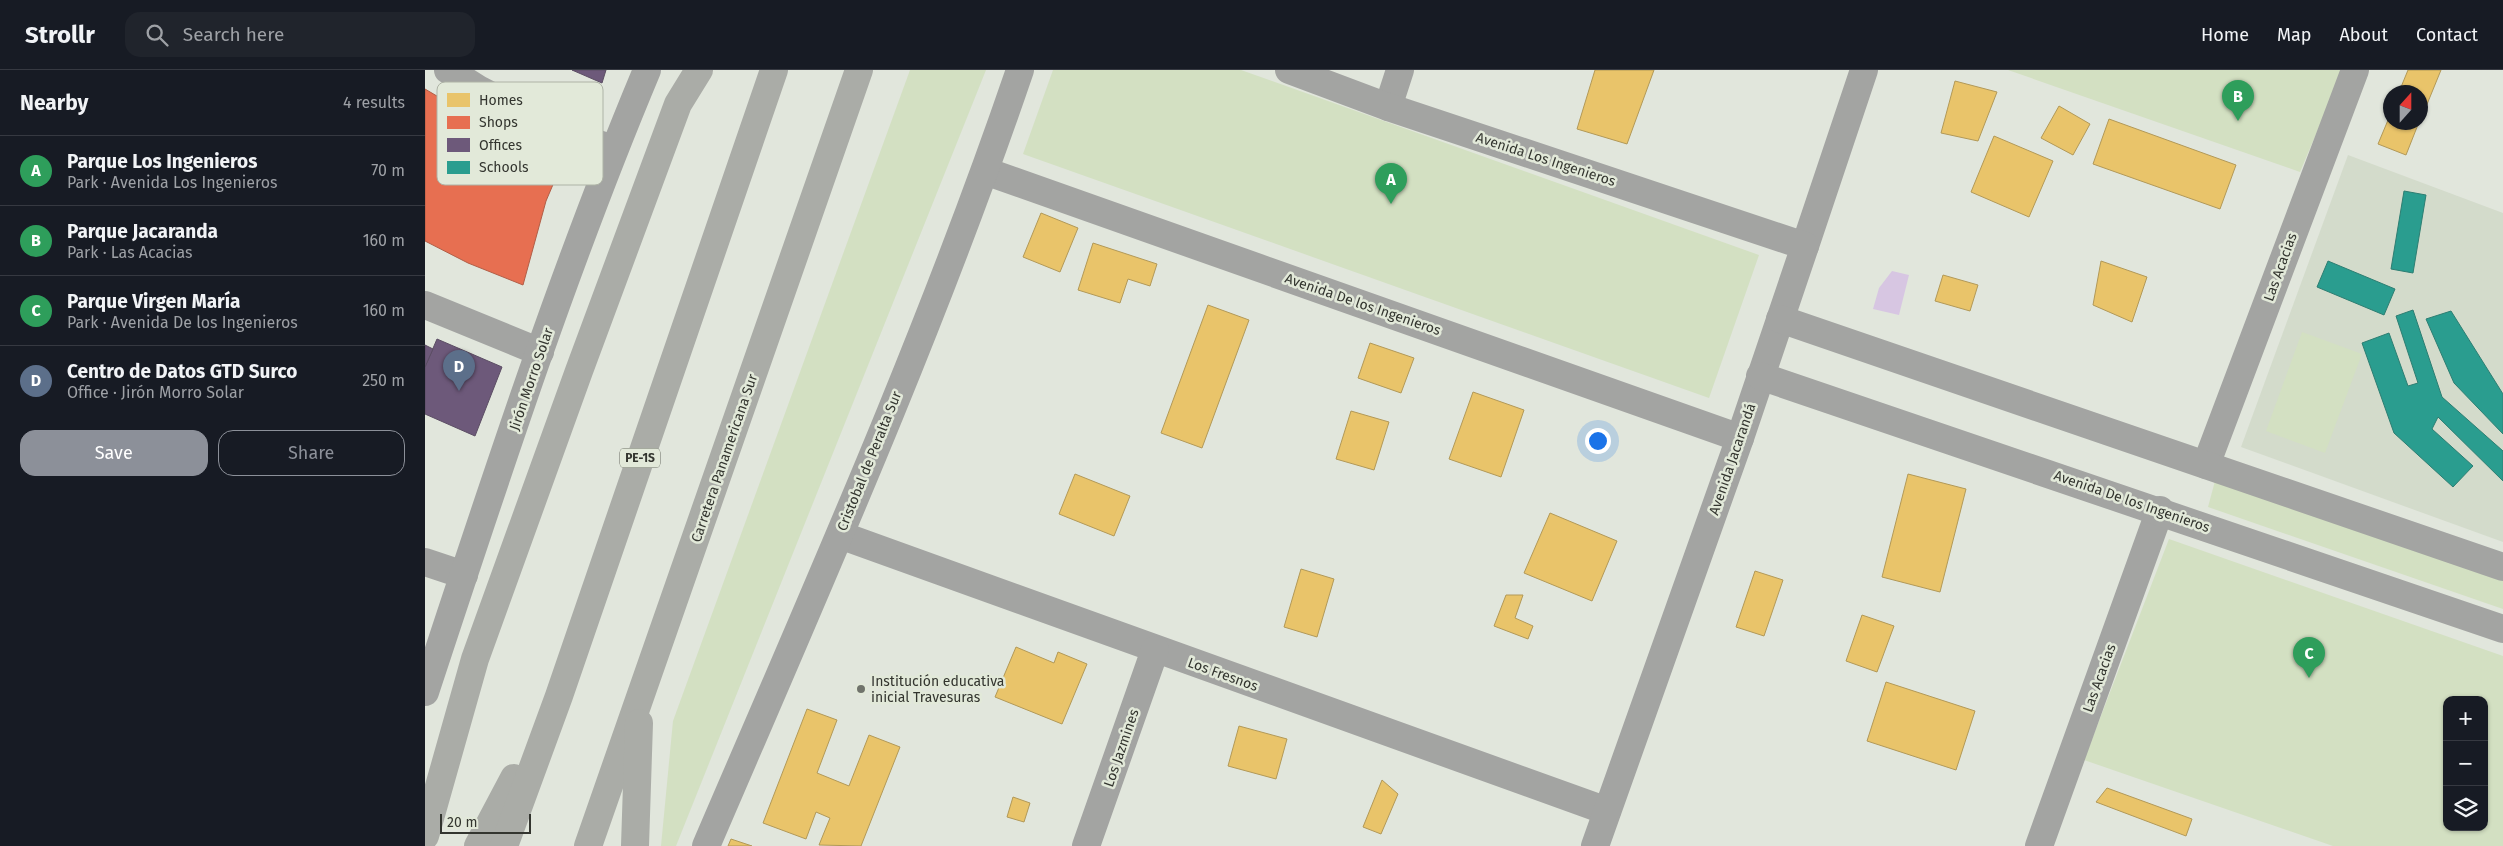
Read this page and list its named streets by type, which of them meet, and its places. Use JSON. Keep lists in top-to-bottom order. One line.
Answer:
{"streets":{"highway":["PE-1S","Carretera Panamericana Sur"],"street":["Avenida Los Ingenieros","Las Acacias","Avenida De los Ingenieros","Jirón Morro Solar","Avenida Jacarandá","Cristobal de Peralta Sur","Los Fresnos","Los Jazmines"]},"crossings":[["Avenida Los Ingenieros","Avenida Jacarandá"],["Las Acacias","Avenida De los Ingenieros"],["Avenida De los Ingenieros","Avenida Jacarandá"],["Avenida De los Ingenieros","Cristobal de Peralta Sur"],["Avenida Jacarandá","Los Fresnos"],["Cristobal de Peralta Sur","Los Fresnos"],["Los Fresnos","Los Jazmines"]],"places":["Institución educativa inicial Travesuras"],"legend":["Homes","Shops","Offices","Schools"],"scale_bar":"20 m","north":"top","page":{"header":"Strollr","search":"Search here","nav":["Home","Map","About","Contact"],"heading":["Nearby","4 results"],"pins":["B","A","D","C"],"list":[{"mark":"A","name":"Parque Los Ingenieros","note":"Park · Avenida Los Ingenieros","value":"70 m"},{"mark":"B","name":"Parque Jacaranda","note":"Park · Las Acacias","value":"160 m"},{"mark":"C","name":"Parque Virgen María","note":"Park · Avenida De los Ingenieros","value":"160 m"},{"mark":"D","name":"Centro de Datos GTD Surco","note":"Office · Jirón Morro Solar","value":"250 m"}],"buttons":["Save","Share"],"map_buttons":["+","−"],"scale":"20 m"}}
